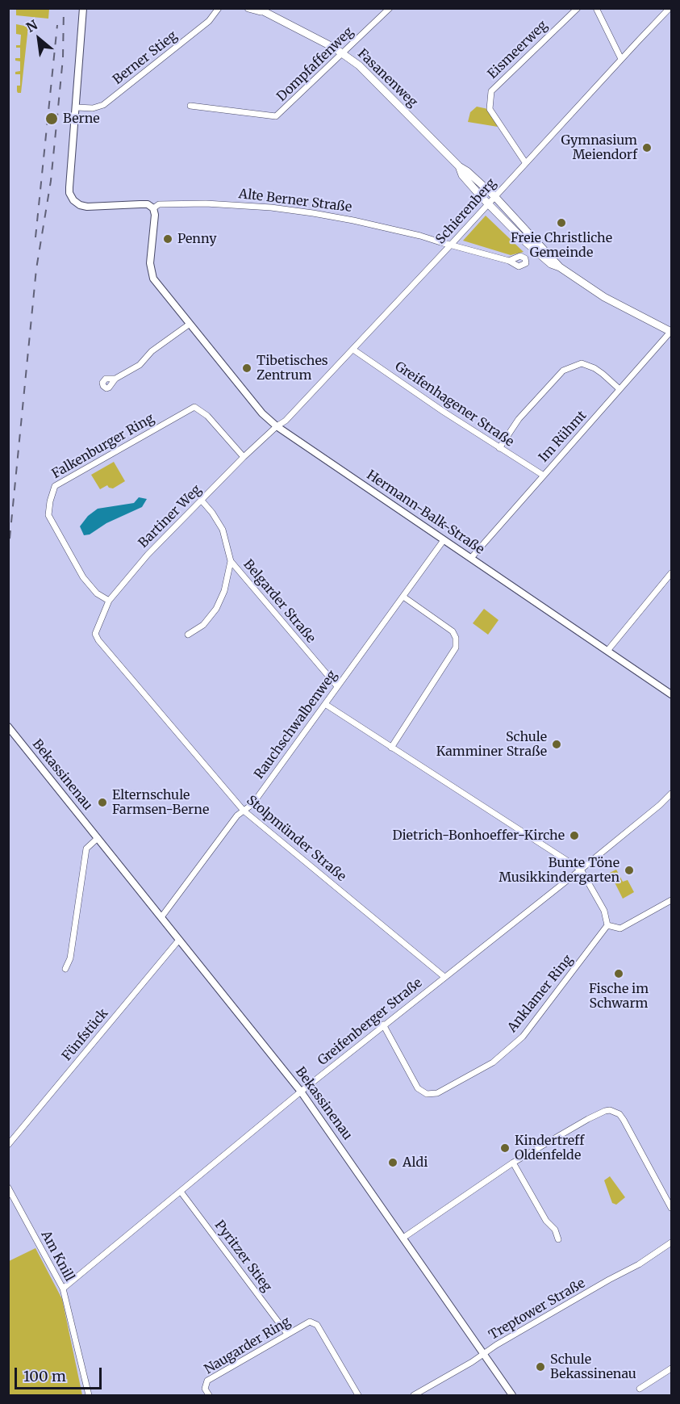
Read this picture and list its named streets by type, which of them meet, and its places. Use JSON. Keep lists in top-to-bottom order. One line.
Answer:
{"streets":{"main road":["Fasanenweg"],"street":["Eismeerweg","Berner Stieg","Dompfaffenweg","Alte Berner Straße","Schierenberg","Greifenhagener Straße","Im Rühmt","Falkenburger Ring","Hermann-Balk-Straße","Bartiner Weg","Belgarder Straße","Rauchschwalbenweg","Bekassinenau","Stolpmünder Straße","Anklamer Ring","Greifenberger Straße","Fünfstück","Am Knill","Pyritzer Stieg","Treptower Straße","Naugarder Ring"]},"crossings":[["Eismeerweg","Schierenberg"],["Berner Stieg","Alte Berner Straße"],["Dompfaffenweg","Fasanenweg"],["Fasanenweg","Schierenberg"],["Alte Berner Straße","Schierenberg"],["Alte Berner Straße","Hermann-Balk-Straße"],["Schierenberg","Greifenhagener Straße"],["Schierenberg","Hermann-Balk-Straße"],["Schierenberg","Bartiner Weg"],["Greifenhagener Straße","Im Rühmt"],["Im Rühmt","Hermann-Balk-Straße"],["Falkenburger Ring","Bartiner Weg"],["Hermann-Balk-Straße","Bartiner Weg"],["Hermann-Balk-Straße","Rauchschwalbenweg"],["Bartiner Weg","Belgarder Straße"],["Bartiner Weg","Stolpmünder Straße"],["Belgarder Straße","Rauchschwalbenweg"],["Rauchschwalbenweg","Bekassinenau"],["Rauchschwalbenweg","Stolpmünder Straße"],["Bekassinenau","Greifenberger Straße"],["Bekassinenau","Fünfstück"],["Bekassinenau","Treptower Straße"],["Stolpmünder Straße","Greifenberger Straße"],["Anklamer Ring","Greifenberger Straße"],["Greifenberger Straße","Am Knill"],["Greifenberger Straße","Pyritzer Stieg"],["Pyritzer Stieg","Naugarder Ring"]],"places":["Berne","Gymnasium Meiendorf","Freie Christliche Gemeinde","Penny","Tibetisches Zentrum","Schule Kamminer Straße","Elternschule Farmsen-Berne","Dietrich-Bonhoeffer-Kirche","Bunte Töne Musikkindergarten","Fische im Schwarm","Kindertreff Oldenfelde","Aldi","Schule Bekassinenau"],"scale_bar":"100 m","north":"top left"}
